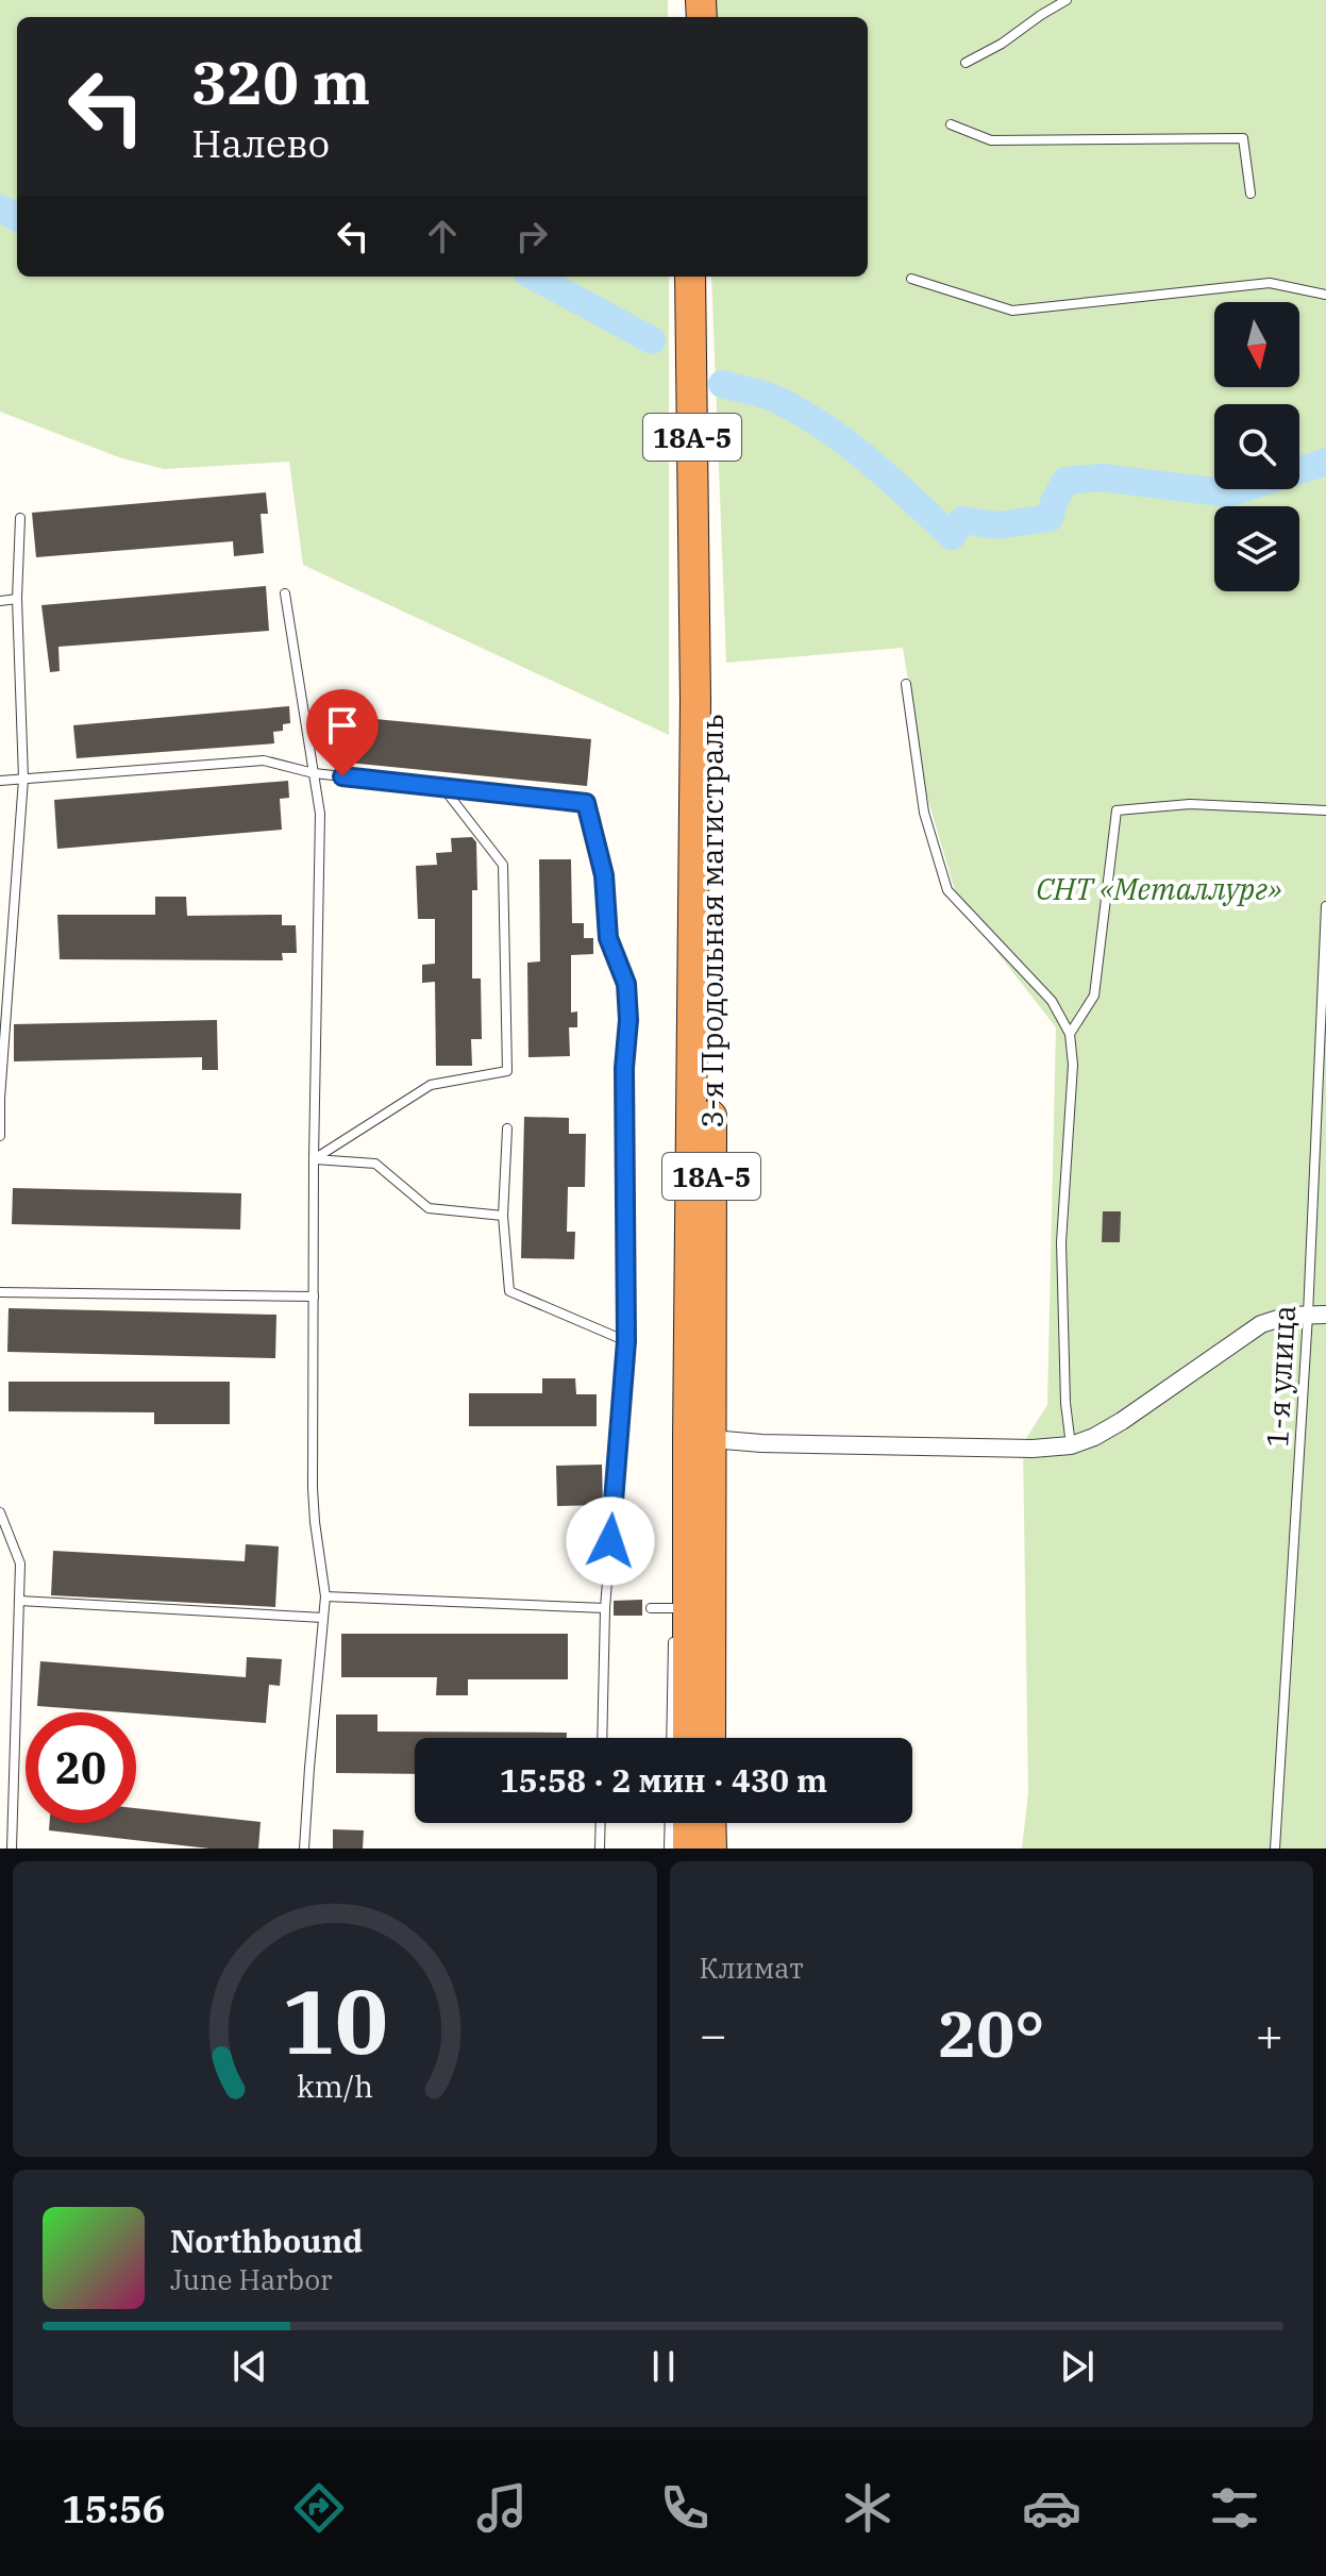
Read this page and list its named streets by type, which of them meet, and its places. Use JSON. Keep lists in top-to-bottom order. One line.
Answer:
{"streets":{"highway":["18А-5","3-я Продольная магистраль"],"lane":["1-я улица"]},"crossings":[["18А-5","3-я Продольная магистраль"]],"parks":["СНТ «Металлург»"],"north":"bottom","page":{"turn":["320 m","Налево"],"limit":"20","trip":"15:58 · 2 мин · 430 m","tile":"Климат","heat":["−","20°","+"],"song":["Northbound","June Harbor"],"tabs":"15:56","gauge":["10","km/h"]}}
